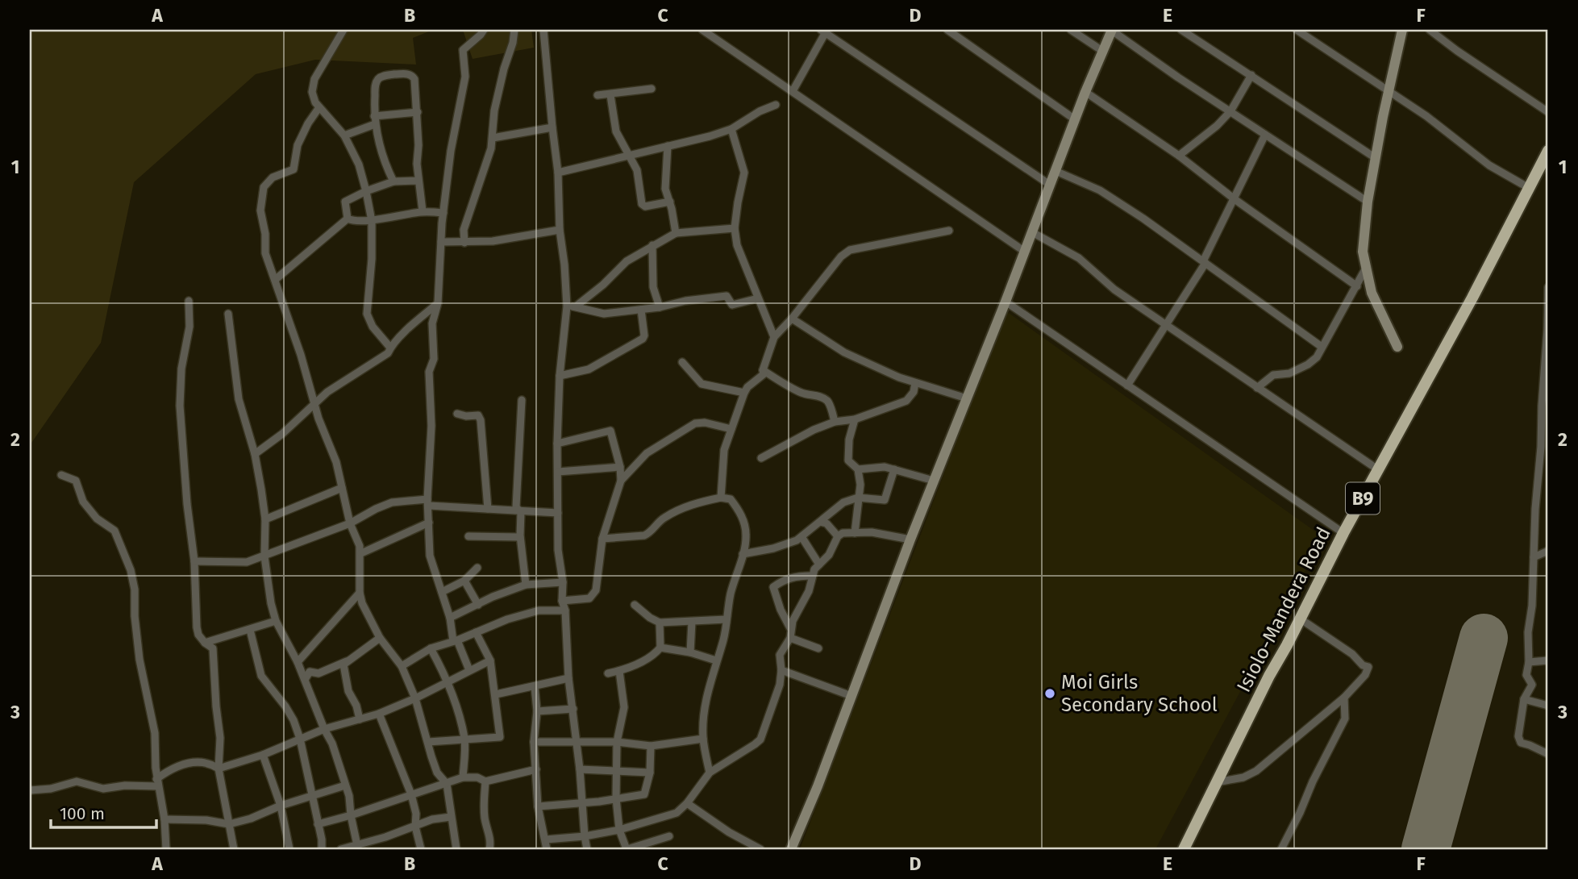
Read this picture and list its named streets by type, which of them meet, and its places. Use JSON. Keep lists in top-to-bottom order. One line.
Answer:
{"streets":{"highway":["B9","Isiolo-Mandera Road"]},"places":["Moi Girls Secondary School"],"scale_bar":"100 m","grid":{"columns":["A","B","C","D","E","F"],"rows":["1","2","3"]}}
